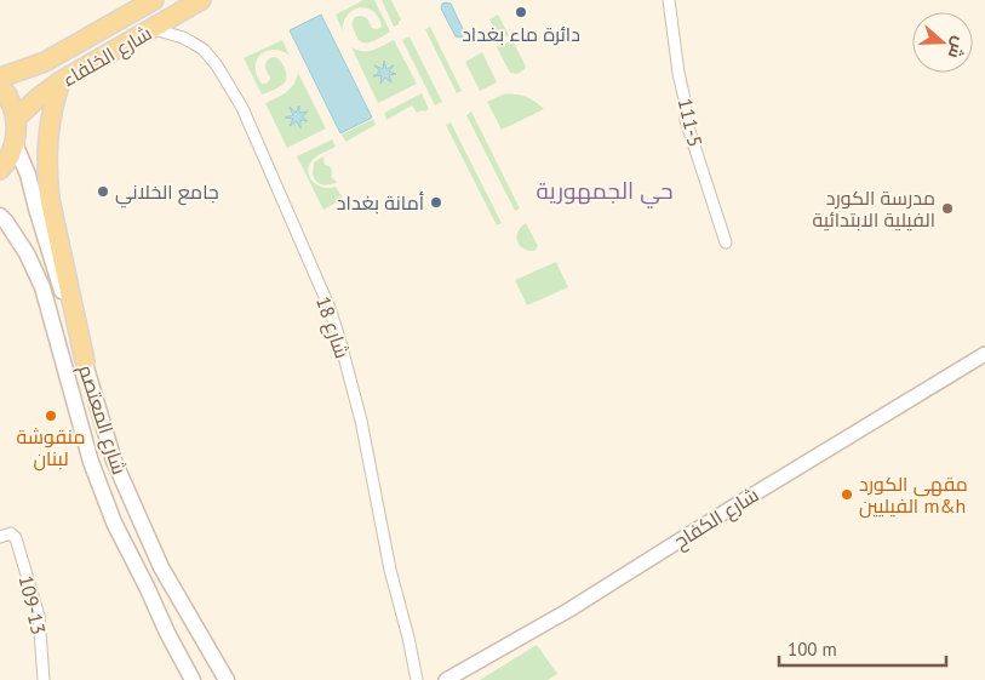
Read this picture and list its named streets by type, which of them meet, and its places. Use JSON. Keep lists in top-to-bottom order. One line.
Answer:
{"streets":{"main road":["شارع الخلفاء","شارع المعتصم"],"street":["111-5","شارع 18","شارع الكفاح","109-13"]},"crossings":[["شارع الخلفاء","شارع 18"]],"districts":["حي الجمهورية"],"places":["دائرة ماء بغداد","جامع الخلاني","أمانة بغداد","مدرسة الكورد الفيلية الابتدائية","منقوشة لبنان","مقهى الكورد الفيليين m&h"],"scale_bar":"100 m","north":"right"}
